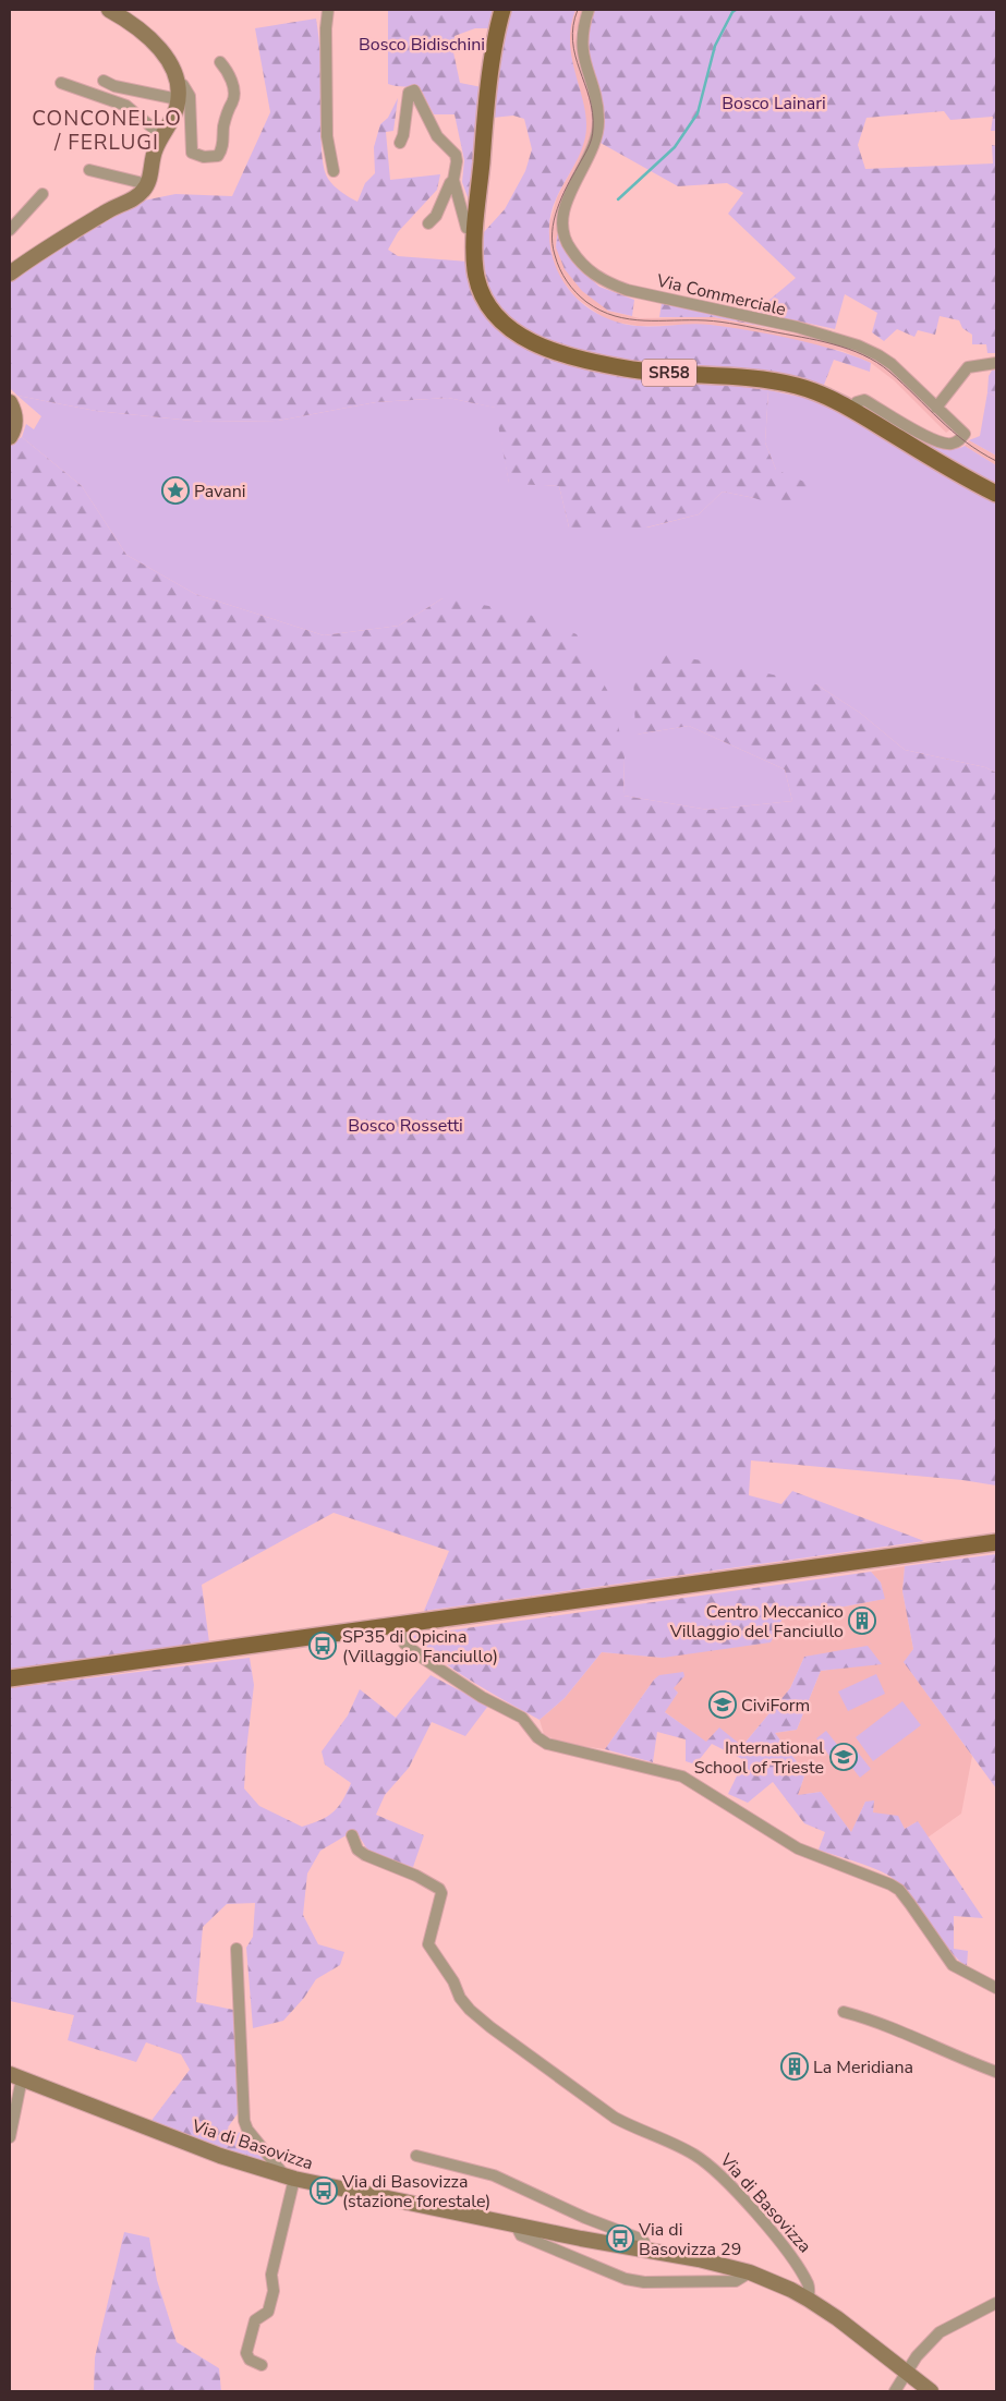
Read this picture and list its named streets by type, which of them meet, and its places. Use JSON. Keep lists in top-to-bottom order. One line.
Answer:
{"streets":{"main road":["SR58","Via di Basovizza"],"street":["Via Commerciale"]},"crossings":[["Via Commerciale","SR58"]],"districts":["CONCONELLO / FERLUGI"],"parks":["Bosco Bidischini","Bosco Lainari","Bosco Rossetti"],"places":{"place":["Pavani"],"building":["Centro Meccanico Villaggio del Fanciullo","La Meridiana"],"bus stop":["SP35 di Opicina (Villaggio Fanciullo)","Via di Basovizza (stazione forestale)","Via di Basovizza 29"],"school or university":["CiviForm","International School of Trieste"]}}
